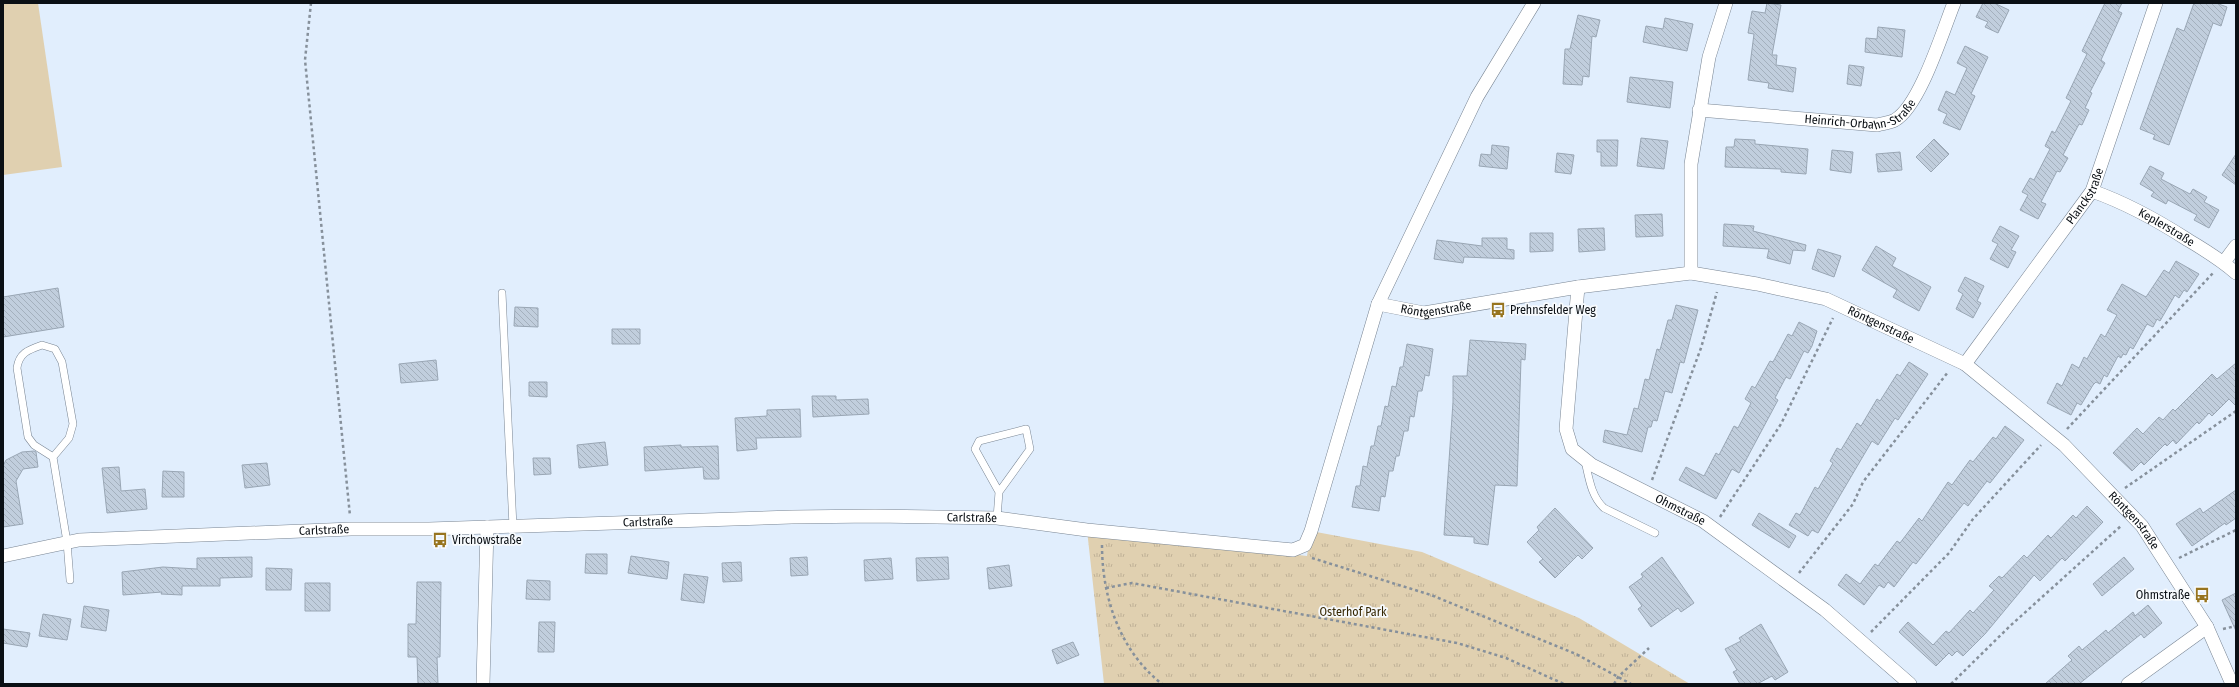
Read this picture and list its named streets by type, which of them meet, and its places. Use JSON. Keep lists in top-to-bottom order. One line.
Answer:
{"streets":{"street":["Heinrich-Orbahn-Straße","Planckstraße","Keplerstraße","Röntgenstraße","Ohmstraße","Carlstraße"]},"crossings":[["Planckstraße","Keplerstraße"],["Planckstraße","Röntgenstraße"],["Röntgenstraße","Ohmstraße"]],"parks":["Osterhof Park"],"places":{"bus stop":["Prehnsfelder Weg","Virchowstraße","Ohmstraße"]}}
